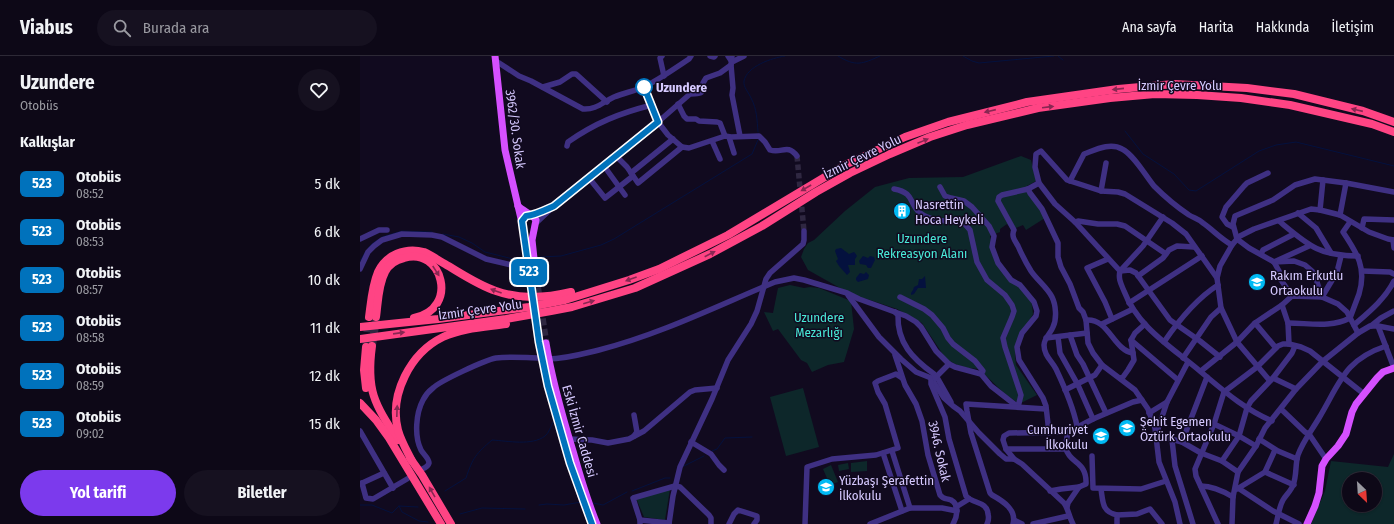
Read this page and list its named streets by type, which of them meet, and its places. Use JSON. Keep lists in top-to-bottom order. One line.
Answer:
{"streets":{"highway":["İzmir Çevre Yolu"],"main road":["3962/30. Sokak","Eski İzmir Caddesi"],"street":["3946. Sokak"]},"parks":["Uzundere Rekreasyon Alanı","Uzundere Mezarlığı"],"places":{"other":["Uzundere"],"building":["Nasrettin Hoca Heykeli"],"school or university":["Rakım Erkutlu Ortaokulu","Şehit Egemen Öztürk Ortaokulu","Cumhuriyet İlkokulu","Yüzbaşı Şerafettin İlkokulu"]},"lines":["bus line 523"],"north":"bottom right","page":{"header":"Viabus","search":"Burada ara","nav":["Ana sayfa","Harita","Hakkında","İletişim"],"heading":[["Uzundere","Otobüs"],"Kalkışlar"],"on_map":"523","list":[{"mark":"523","name":"Otobüs","note":"08:52","value":"5 dk"},{"mark":"523","name":"Otobüs","note":"08:53","value":"6 dk"},{"mark":"523","name":"Otobüs","note":"08:57","value":"10 dk"},{"mark":"523","name":"Otobüs","note":"08:58","value":"11 dk"},{"mark":"523","name":"Otobüs","note":"08:59","value":"12 dk"},{"mark":"523","name":"Otobüs","note":"09:02","value":"15 dk"}],"buttons":["Yol tarifi","Biletler"]}}
